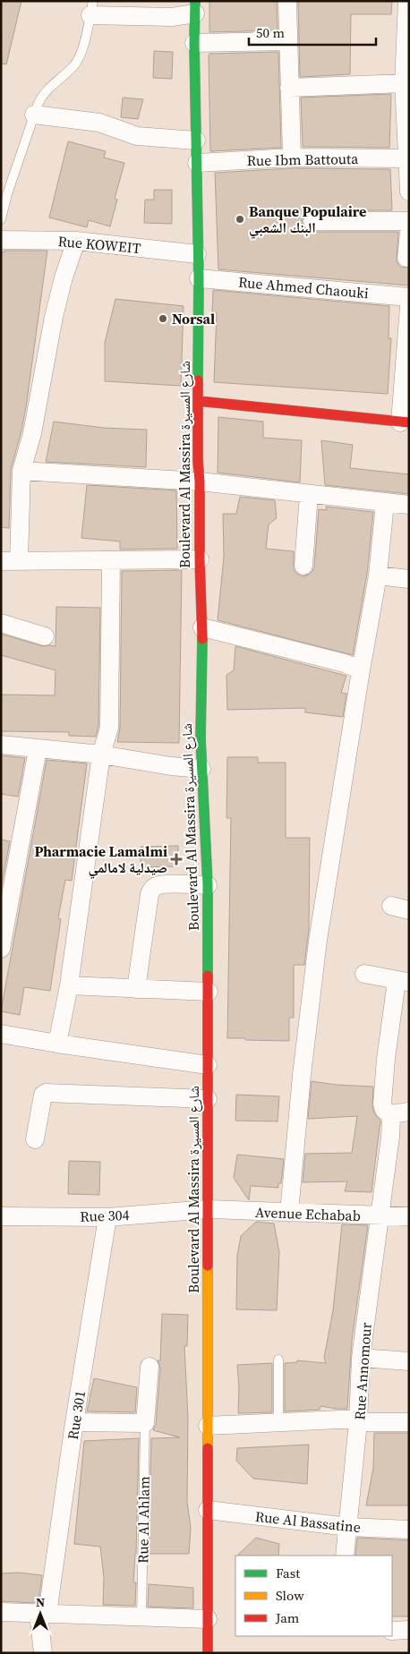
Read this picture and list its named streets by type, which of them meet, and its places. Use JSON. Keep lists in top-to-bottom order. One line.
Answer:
{"streets":{"main road":["Boulevard Al Massira شارع المسيرة"],"street":["Rue Ibm Battouta","Rue KOWEIT","Rue Ahmed Chaouki","Avenue Echabab","Rue 304","Rue Annomour","Rue 301","Rue Al Bassatine"],"lane":["Rue Al Ahlam"]},"crossings":[["Rue Ibm Battouta","Boulevard Al Massira شارع المسيرة"],["Rue KOWEIT","Boulevard Al Massira شارع المسيرة"],["Rue Ahmed Chaouki","Boulevard Al Massira شارع المسيرة"],["Boulevard Al Massira شارع المسيرة","Avenue Echabab"],["Boulevard Al Massira شارع المسيرة","Rue 304"],["Boulevard Al Massira شارع المسيرة","Rue Al Bassatine"],["Avenue Echabab","Rue 304"],["Avenue Echabab","Rue Annomour"],["Rue 304","Rue 301"],["Rue Annomour","Rue Al Bassatine"]],"places":{"other":["Banque Populaire البنك الشعبي","Norsal"],"health":["Pharmacie Lamalmi صيدلية لامالمي"]},"legend":["Fast","Slow","Jam"],"scale_bar":"50 m","north":"top"}
